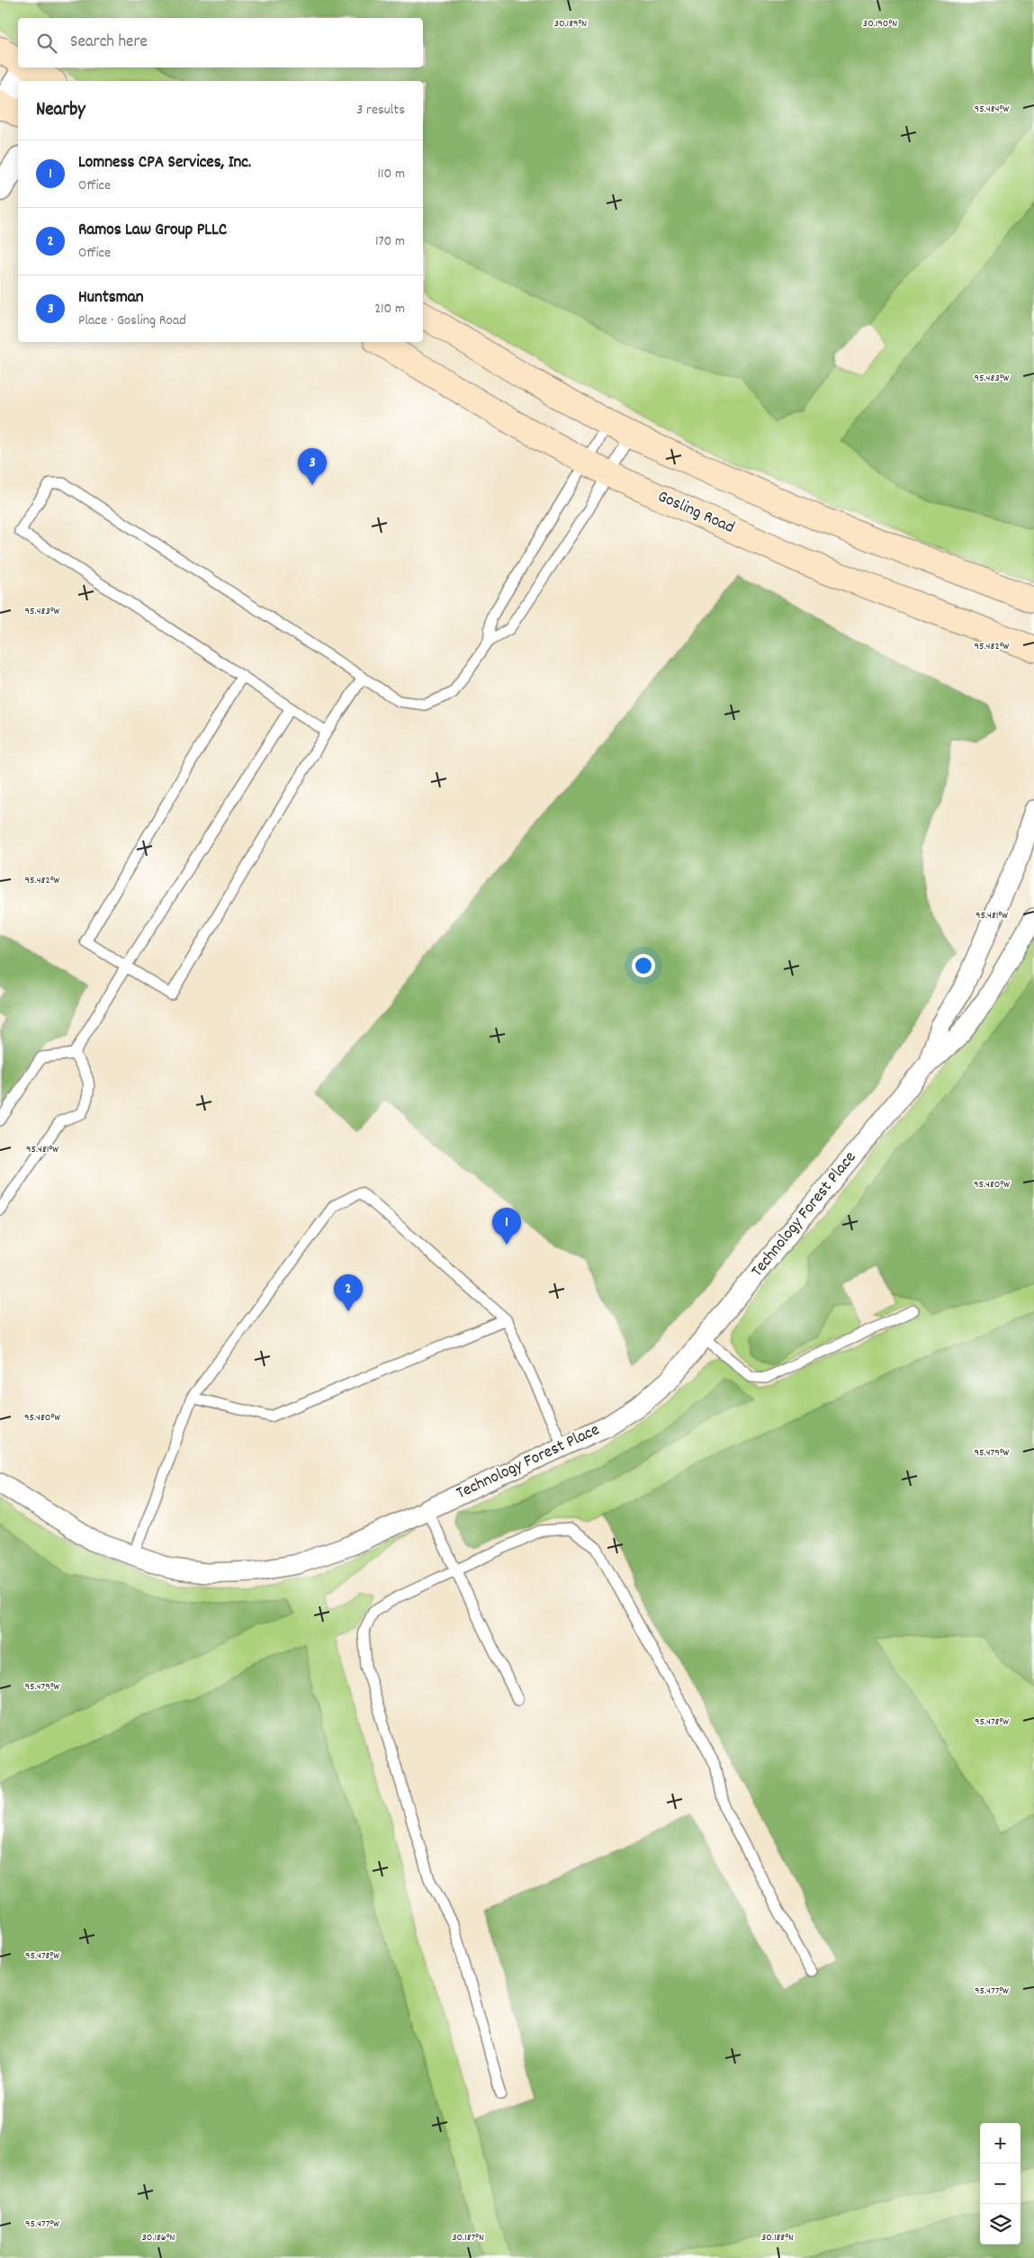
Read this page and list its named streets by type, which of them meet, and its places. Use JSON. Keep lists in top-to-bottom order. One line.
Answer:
{"streets":{"main road":["Gosling Road"],"street":["Technology Forest Place"]},"page":{"search":"Search here","heading":["Nearby","3 results"],"list":[{"mark":"1","name":"Lomness CPA Services, Inc.","note":"Office","value":"110 m"},{"mark":"2","name":"Ramos Law Group PLLC","note":"Office","value":"170 m"},{"mark":"3","name":"Huntsman","note":"Place · Gosling Road","value":"210 m"}],"pins":["3","1","2"],"map_buttons":["+","−"]},"coordinates":["30.189°N","30.190°N","95.484°W","95.483°W","95.482°W","95.481°W","95.480°W","95.479°W","95.478°W","95.477°W","30.186°N","30.187°N","30.188°N"]}
